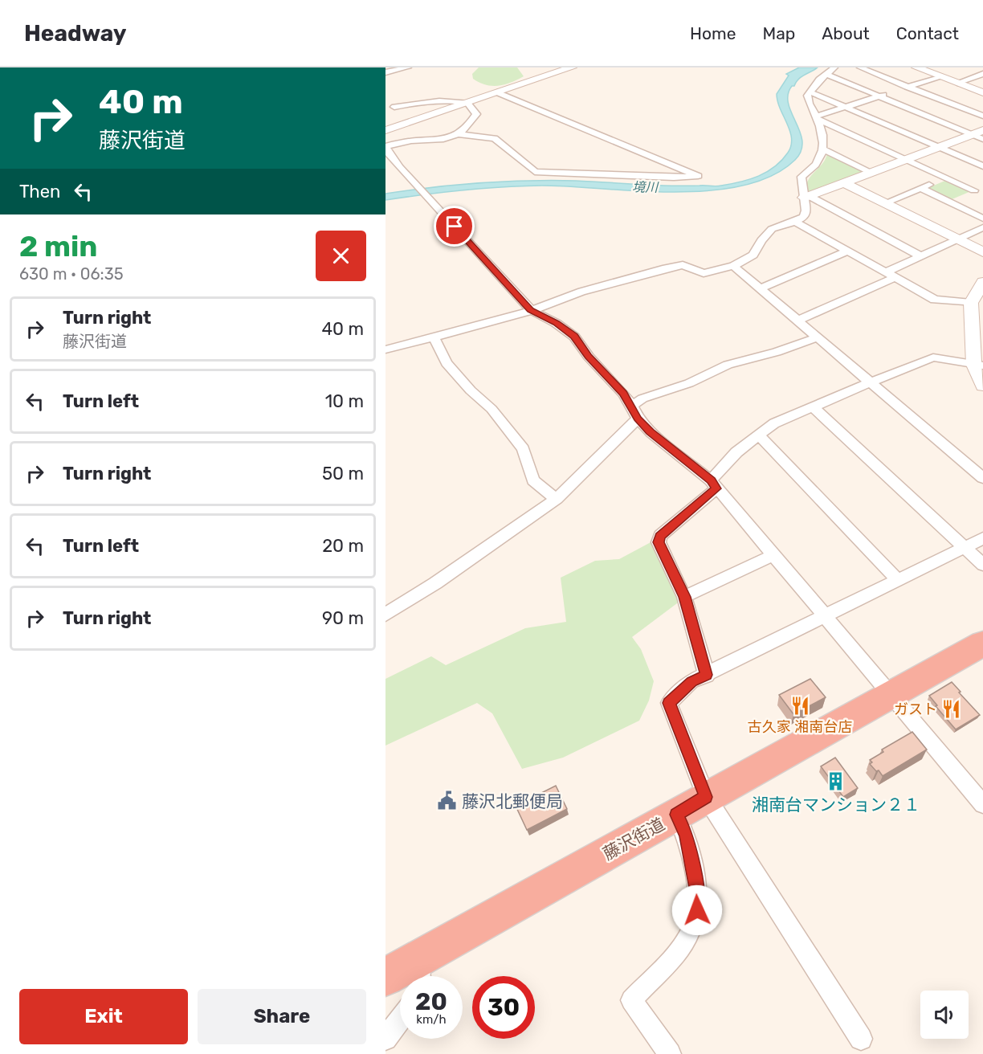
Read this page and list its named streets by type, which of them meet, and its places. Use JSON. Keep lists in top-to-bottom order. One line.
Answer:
{"streets":{"highway":["藤沢街道"]},"water":["境川"],"places":{"restaurant":["古久家 湘南台店","ガスト"],"building":["湘南台マンション２１"],"public building":["藤沢北郵便局"]},"page":{"header":"Headway","nav":["Home","Map","About","Contact"],"turn":["40 m","藤沢街道"],"then":"Then","heading":["2 min","630 m · 06:35"],"list":[{"name":"Turn right","note":"藤沢街道","value":"40 m"},{"name":"Turn left","value":"10 m"},{"name":"Turn right","value":"50 m"},{"name":"Turn left","value":"20 m"},{"name":"Turn right","value":"90 m"}],"speed":"20 km/h","limit":"30","buttons":["Exit","Share"]}}
